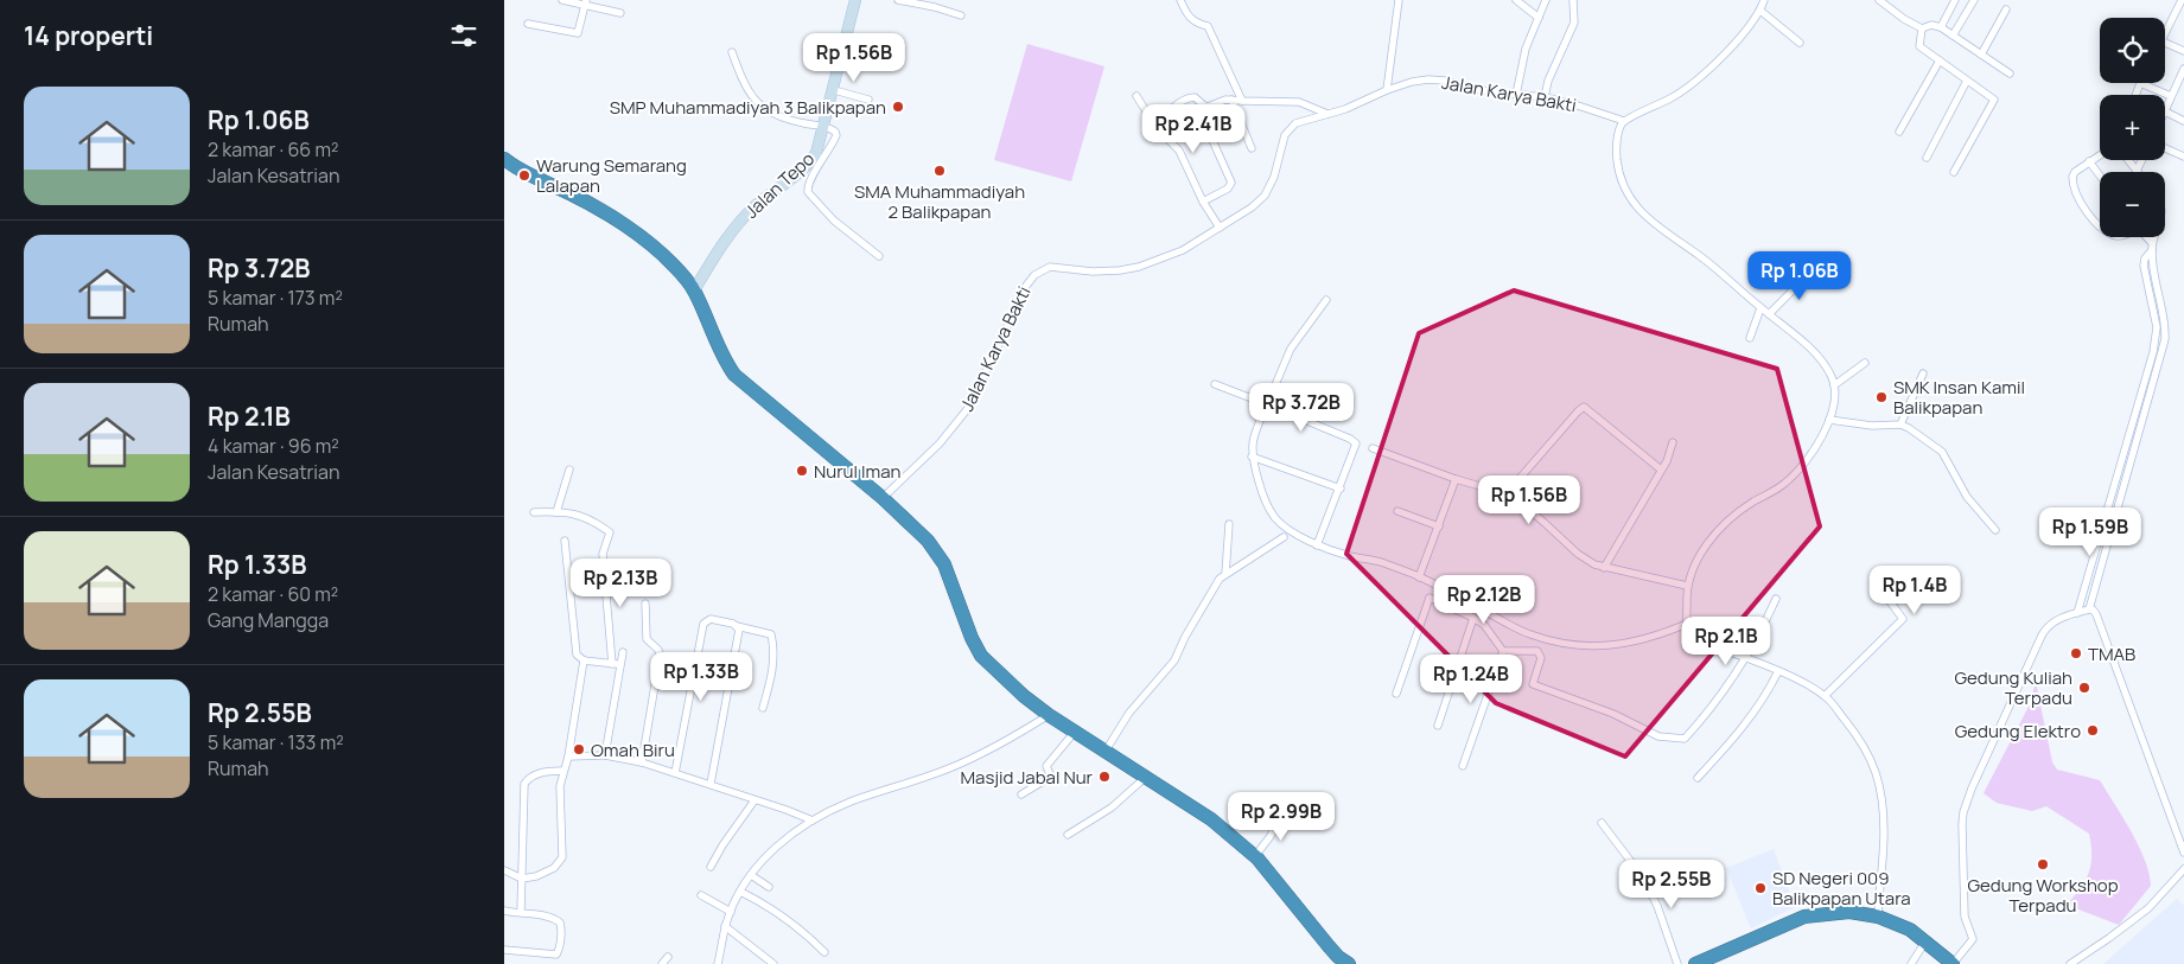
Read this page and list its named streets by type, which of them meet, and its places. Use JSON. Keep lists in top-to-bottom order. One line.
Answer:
{"streets":{"street":["Jalan Karya Bakti","Jalan Tepo"]},"places":["SMP Muhammadiyah 3 Balikpapan","SMA Muhammadiyah 2 Balikpapan","Warung Semarang Lalapan","SMK Insan Kamil Balikpapan","Nurul Iman","TMAB","Gedung Kuliah Terpadu","Gedung Elektro","Omah Biru","Masjid Jabal Nur","Gedung Workshop Terpadu","SD Negeri 009 Balikpapan Utara"],"page":{"heading":"14 properti","map_buttons":["+","−"],"price":["Rp 1.56B","Rp 2.41B","Rp 1.06B","Rp 3.72B","Rp 1.56B","Rp 1.59B","Rp 2.13B","Rp 1.4B","Rp 2.12B","Rp 2.1B","Rp 1.33B","Rp 1.24B","Rp 2.99B","Rp 2.55B"],"list":[{"name":"Rp 1.06B","note":"2 kamar · 66 m² · Jalan Kesatrian"},{"name":"Rp 3.72B","note":"5 kamar · 173 m² · Rumah"},{"name":"Rp 2.1B","note":"4 kamar · 96 m² · Jalan Kesatrian"},{"name":"Rp 1.33B","note":"2 kamar · 60 m² · Gang Mangga"},{"name":"Rp 2.55B","note":"5 kamar · 133 m² · Rumah"}]}}
